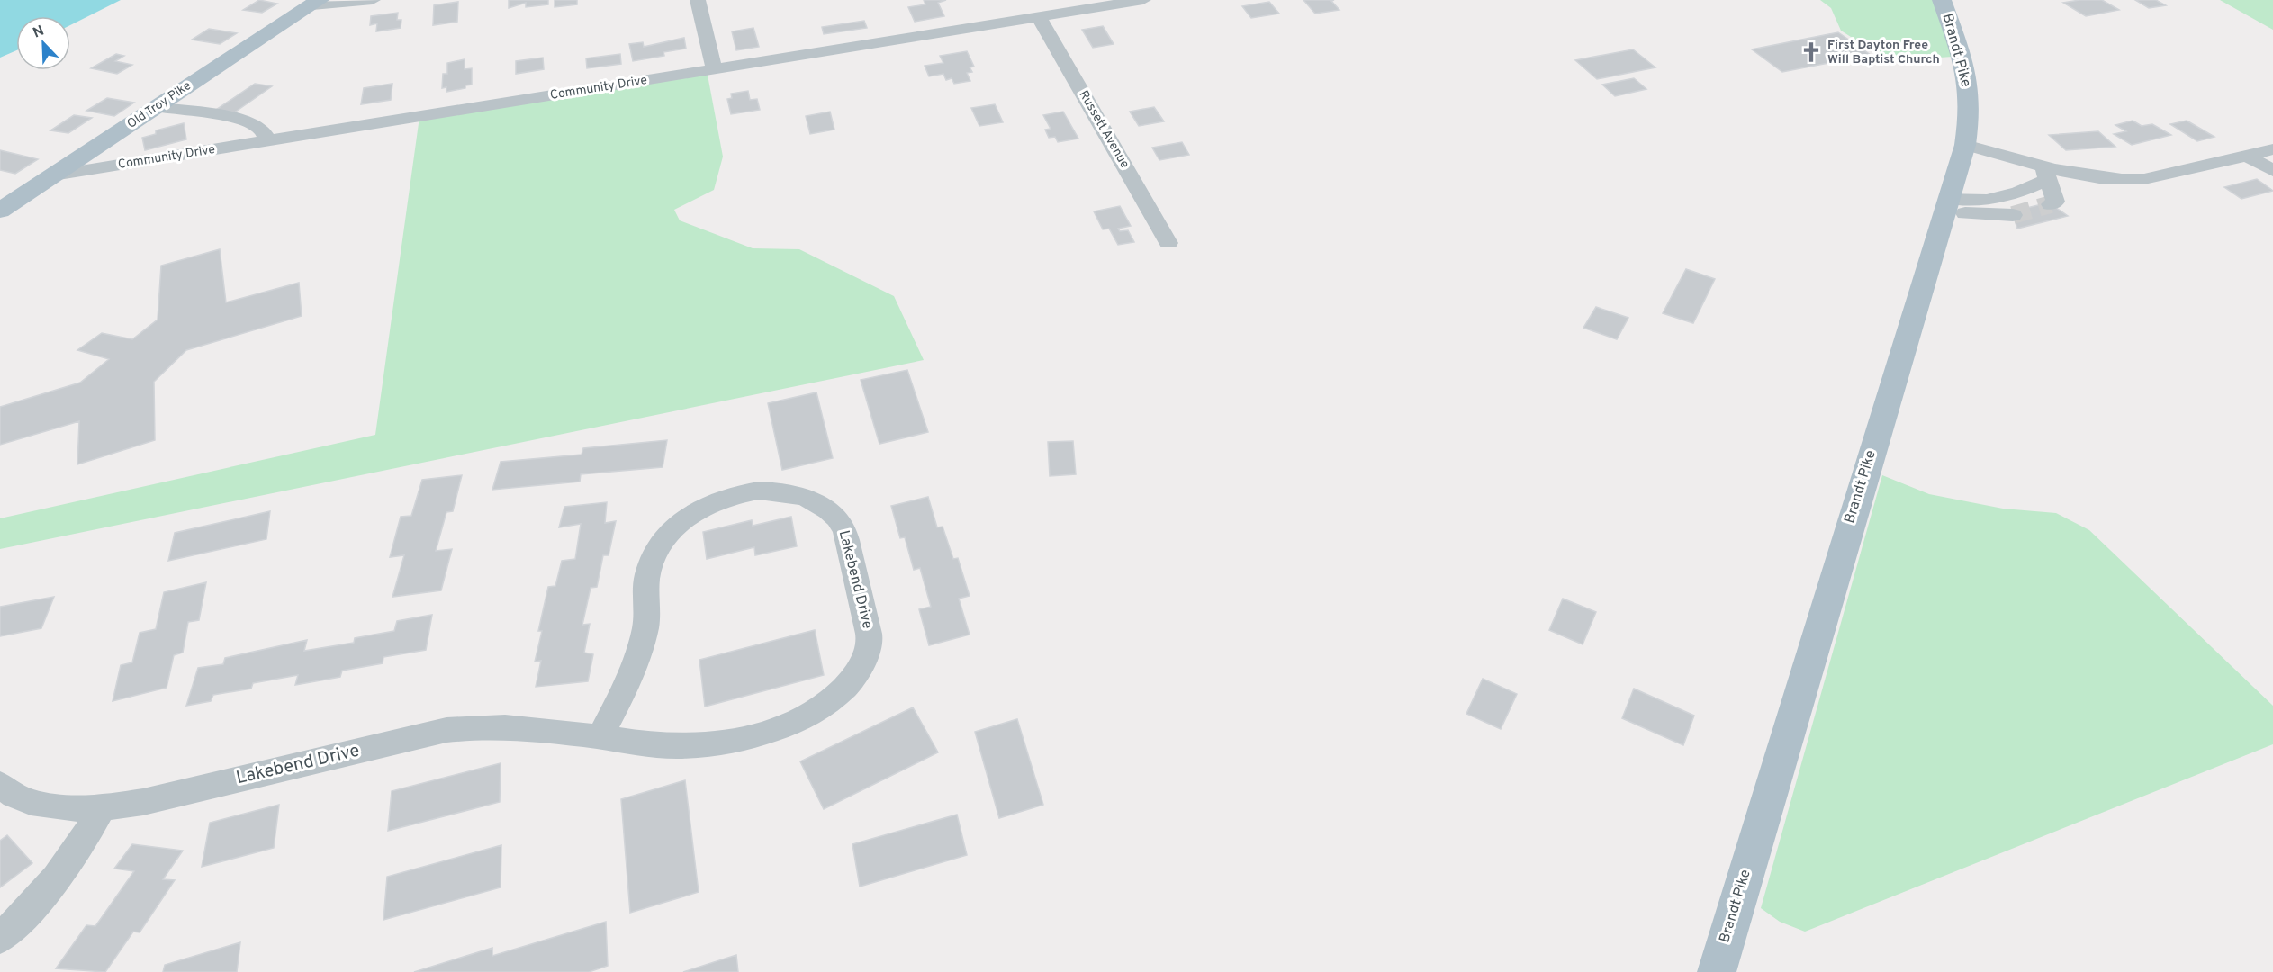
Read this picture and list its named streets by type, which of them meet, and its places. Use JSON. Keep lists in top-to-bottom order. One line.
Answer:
{"streets":{"main road":["Brandt Pike","Old Troy Pike"],"street":["Community Drive","Russett Avenue","Lakebend Drive"]},"crossings":[["Community Drive","Old Troy Pike"],["Community Drive","Russett Avenue"]],"places":{"church":["First Dayton Free Will Baptist Church"]},"north":"top left"}
